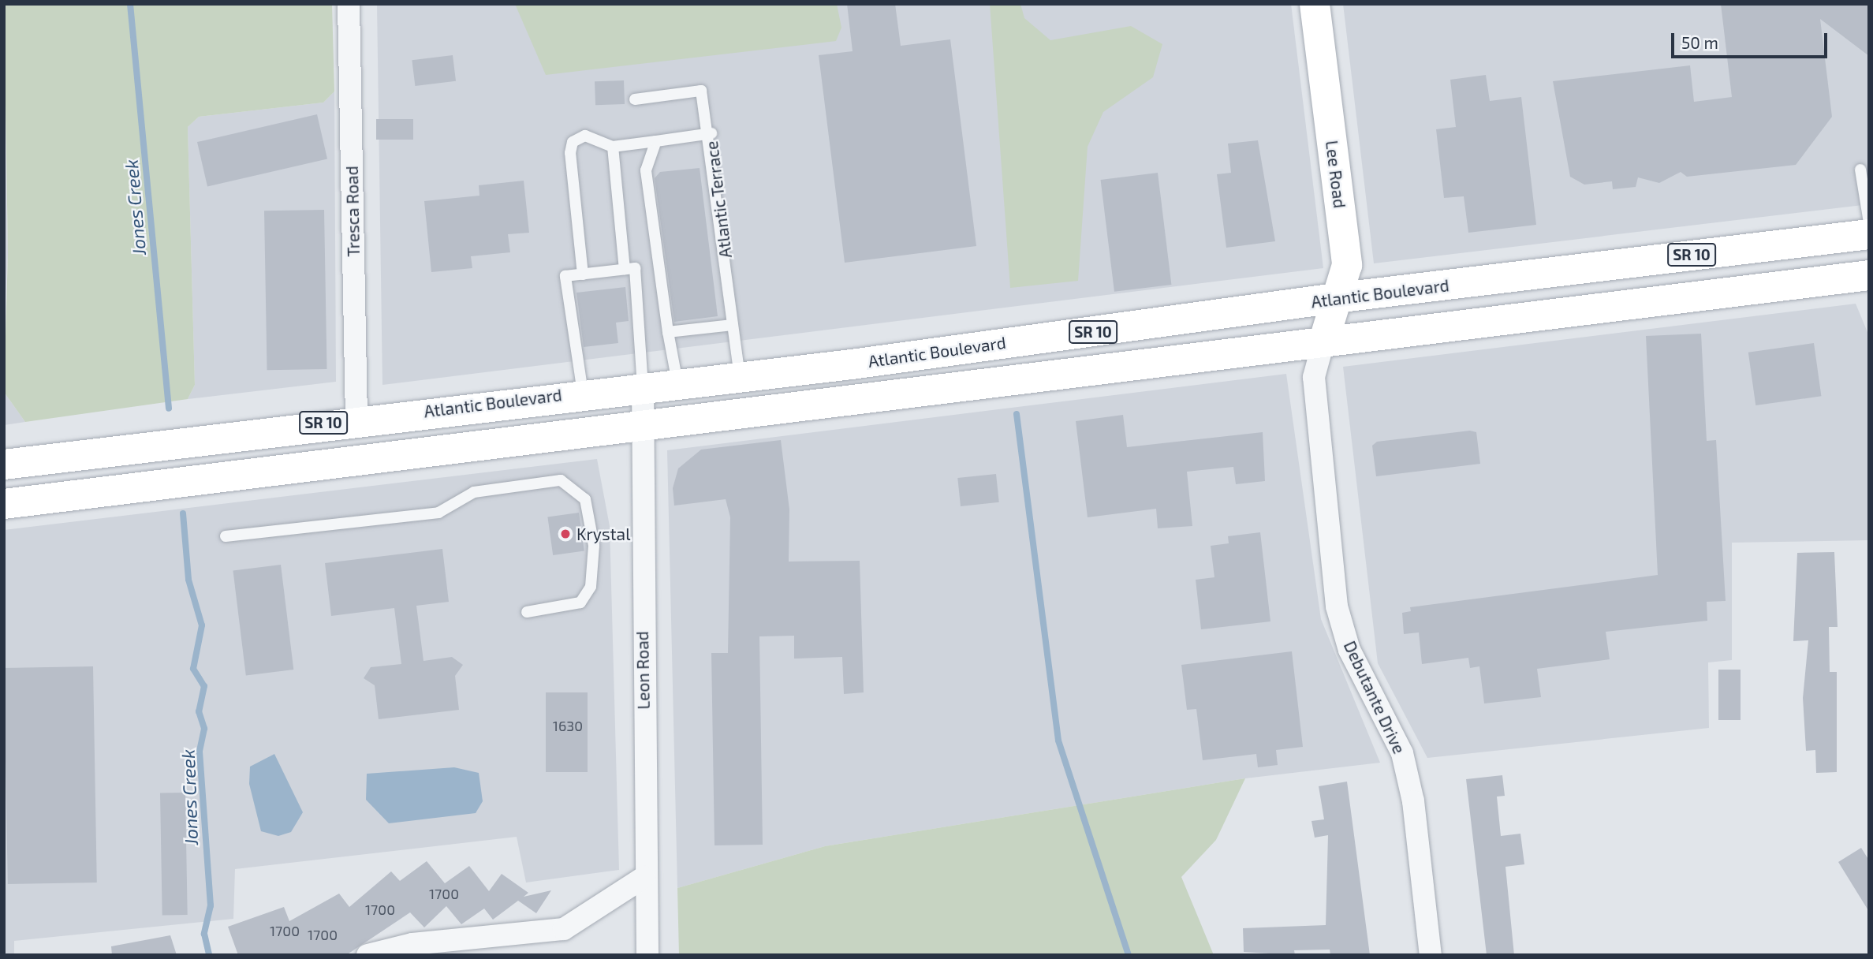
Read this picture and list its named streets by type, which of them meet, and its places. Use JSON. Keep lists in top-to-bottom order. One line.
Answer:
{"streets":{"main road":["Lee Road","SR 10","Atlantic Boulevard"],"street":["Tresca Road","Leon Road","Debutante Drive"],"lane":["Atlantic Terrace"]},"crossings":[["Lee Road","SR 10"],["Lee Road","Atlantic Boulevard"],["Lee Road","Debutante Drive"],["Atlantic Terrace","Atlantic Boulevard"],["Tresca Road","Atlantic Boulevard"],["SR 10","Leon Road"],["SR 10","Debutante Drive"],["Atlantic Boulevard","Leon Road"]],"water":["Jones Creek"],"places":["Krystal"],"house_numbers":["1630","1700","1700","1700","1700"],"scale_bar":"50 m"}
